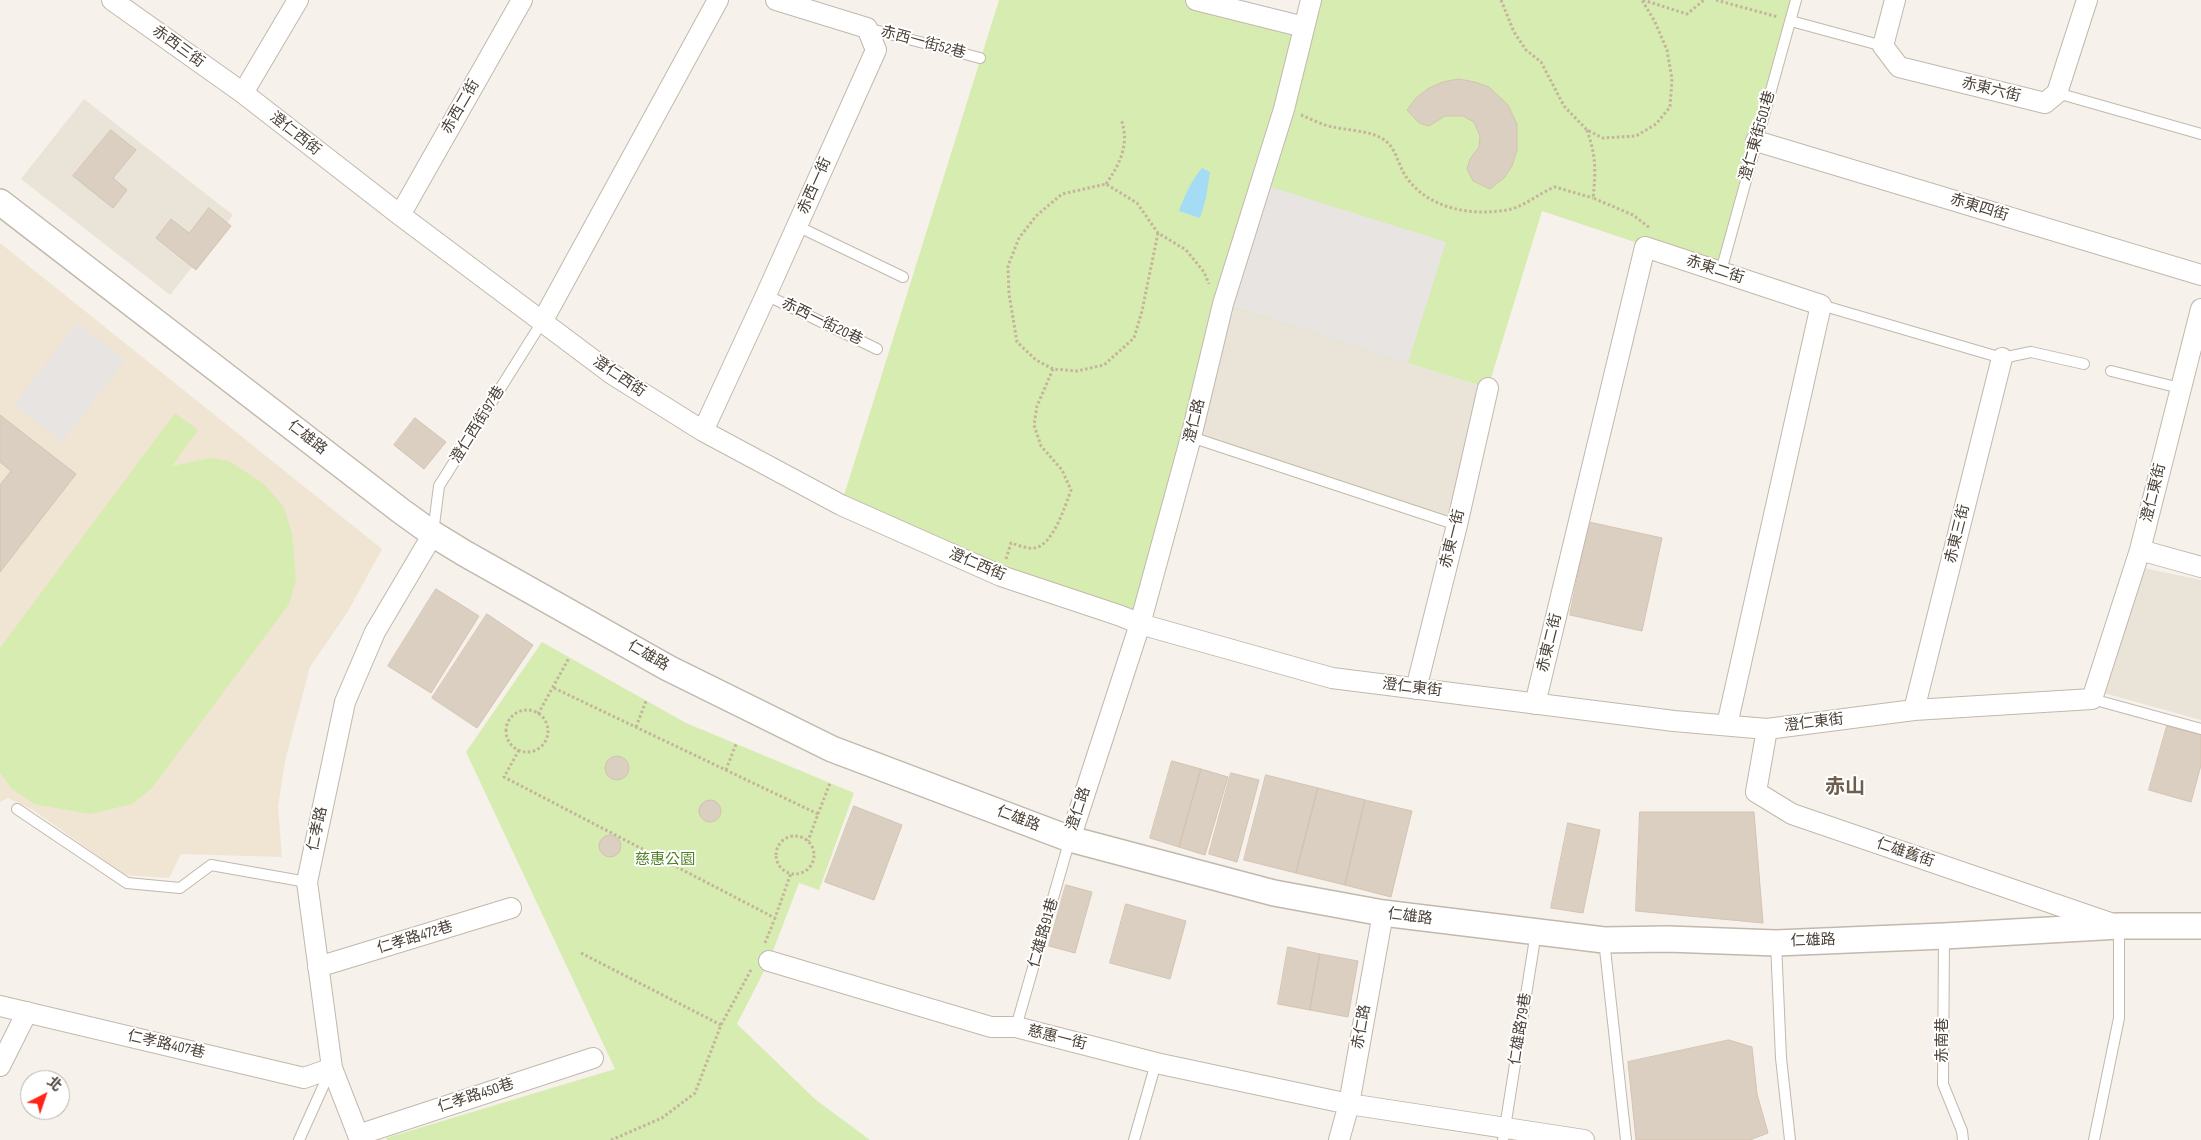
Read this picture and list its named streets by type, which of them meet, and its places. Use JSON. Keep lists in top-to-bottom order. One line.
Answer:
{"streets":{"street":["赤西三街","赤東六街","赤西二街","澄仁西街","赤西一街","赤東四街","赤東二街","澄仁路","仁雄路","澄仁東街","赤東三街","赤東一街","仁孝路","仁雄舊街","仁孝路472巷","赤仁路","慈惠一街","仁孝路407巷","仁孝路450巷"],"lane":["赤西一街52巷","澄仁東街501巷","赤西一街20巷","澄仁西街97巷","仁雄路91巷","仁雄路79巷","赤南巷"]},"crossings":[["赤西一街52巷","赤西一街"],["赤西三街","澄仁西街"],["赤西二街","澄仁西街"],["澄仁西街","赤西一街"],["澄仁西街","澄仁路"],["澄仁西街","澄仁西街97巷"],["澄仁西街","澄仁東街"],["澄仁東街501巷","赤東四街"],["澄仁東街501巷","赤東二街"],["赤西一街","赤西一街20巷"],["赤東二街","澄仁東街"],["澄仁路","仁雄路"],["澄仁路","澄仁東街"],["澄仁路","仁雄路91巷"],["澄仁西街97巷","仁雄路"],["澄仁西街97巷","仁孝路"],["仁雄路","仁孝路"],["仁雄路","仁雄舊街"],["仁雄路","仁雄路91巷"],["仁雄路","赤仁路"],["仁雄路","仁雄路79巷"],["仁雄路","赤南巷"],["澄仁東街","赤東三街"],["澄仁東街","赤東一街"],["澄仁東街","仁雄舊街"],["仁孝路","仁孝路472巷"],["仁孝路","仁孝路407巷"],["仁孝路","仁孝路450巷"],["仁雄路91巷","慈惠一街"],["赤仁路","慈惠一街"]],"districts":["赤山"],"parks":["慈惠公園"],"north":"top right"}
